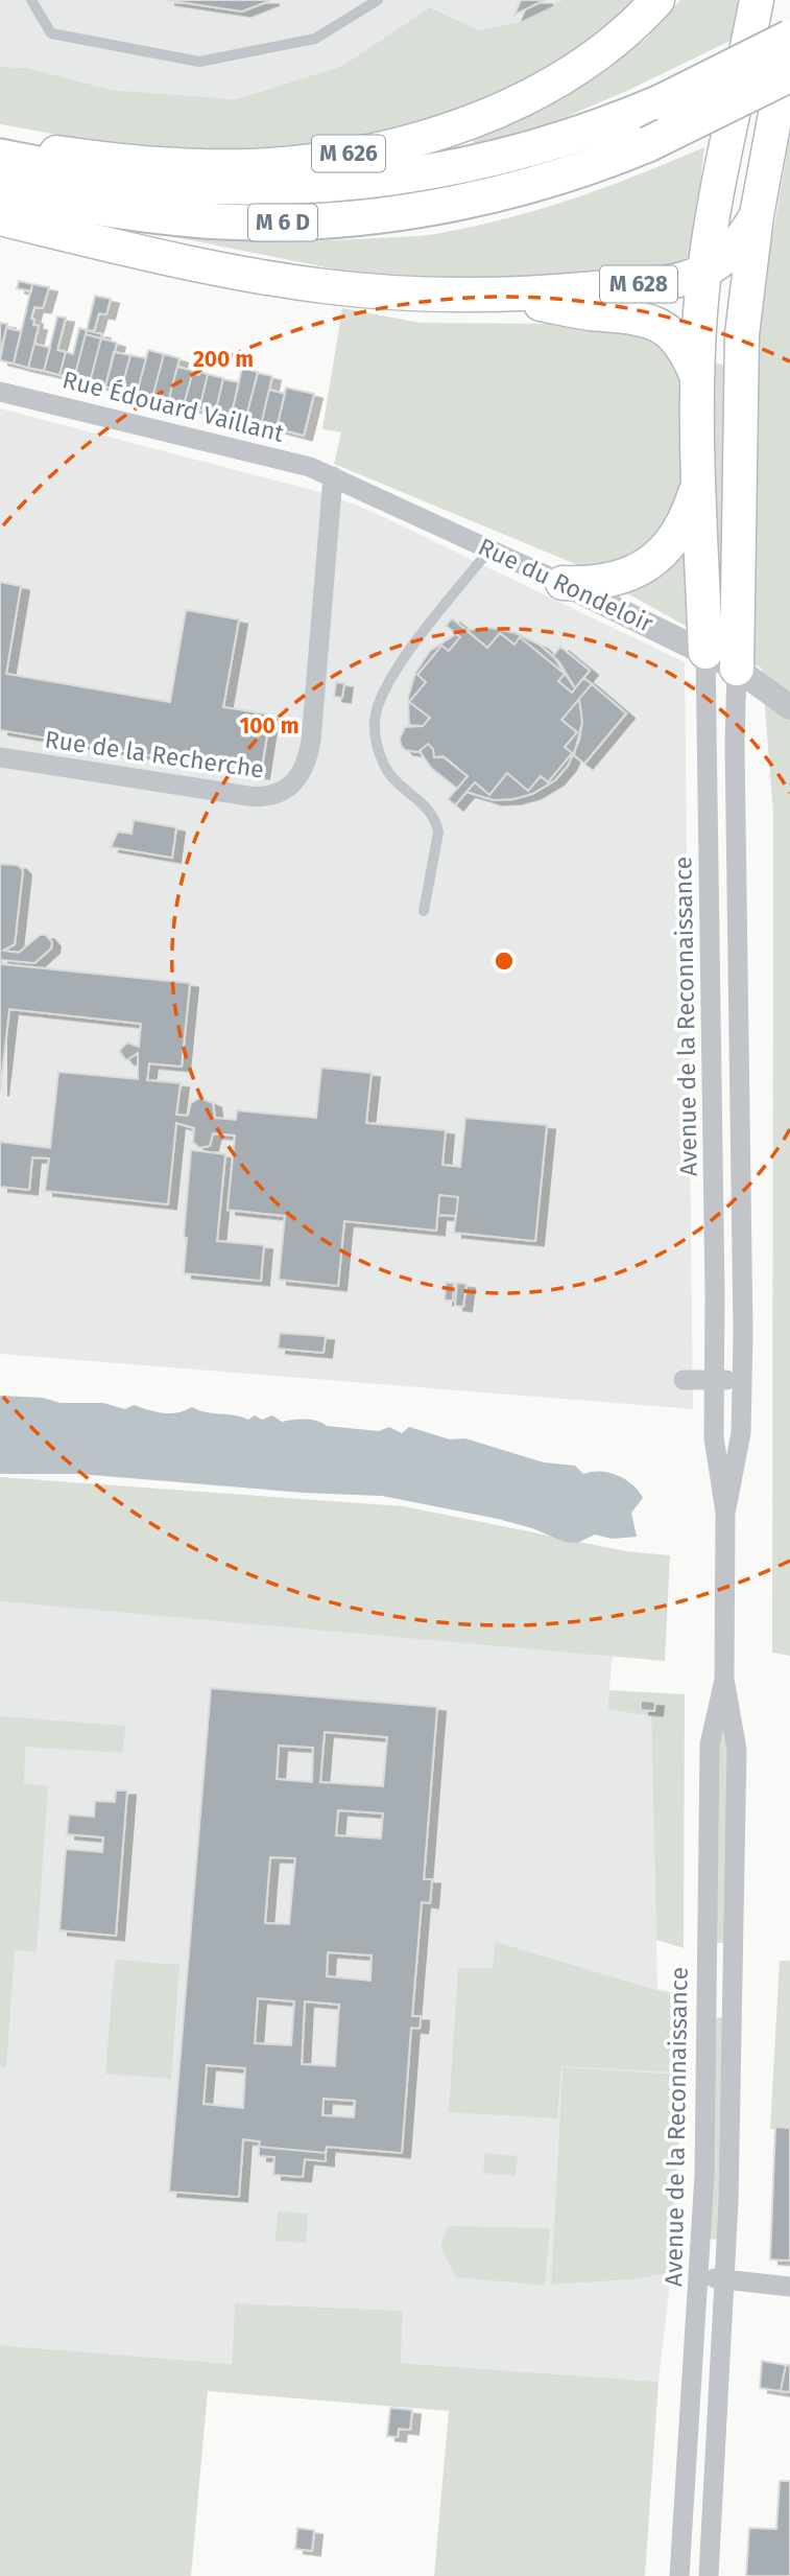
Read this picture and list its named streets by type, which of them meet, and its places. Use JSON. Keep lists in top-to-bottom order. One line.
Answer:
{"streets":{"highway":["M 6 D"],"main road":["M 626","M 628"],"street":["Rue Édouard Vaillant","Rue du Rondeloir","Rue de la Recherche","Avenue de la Reconnaissance"]},"crossings":[["M 6 D","M 628"],["Rue Édouard Vaillant","Rue du Rondeloir"],["Rue Édouard Vaillant","Rue de la Recherche"],["Rue du Rondeloir","Rue de la Recherche"],["Rue du Rondeloir","Avenue de la Reconnaissance"]],"rings":["200 m","100 m"]}
